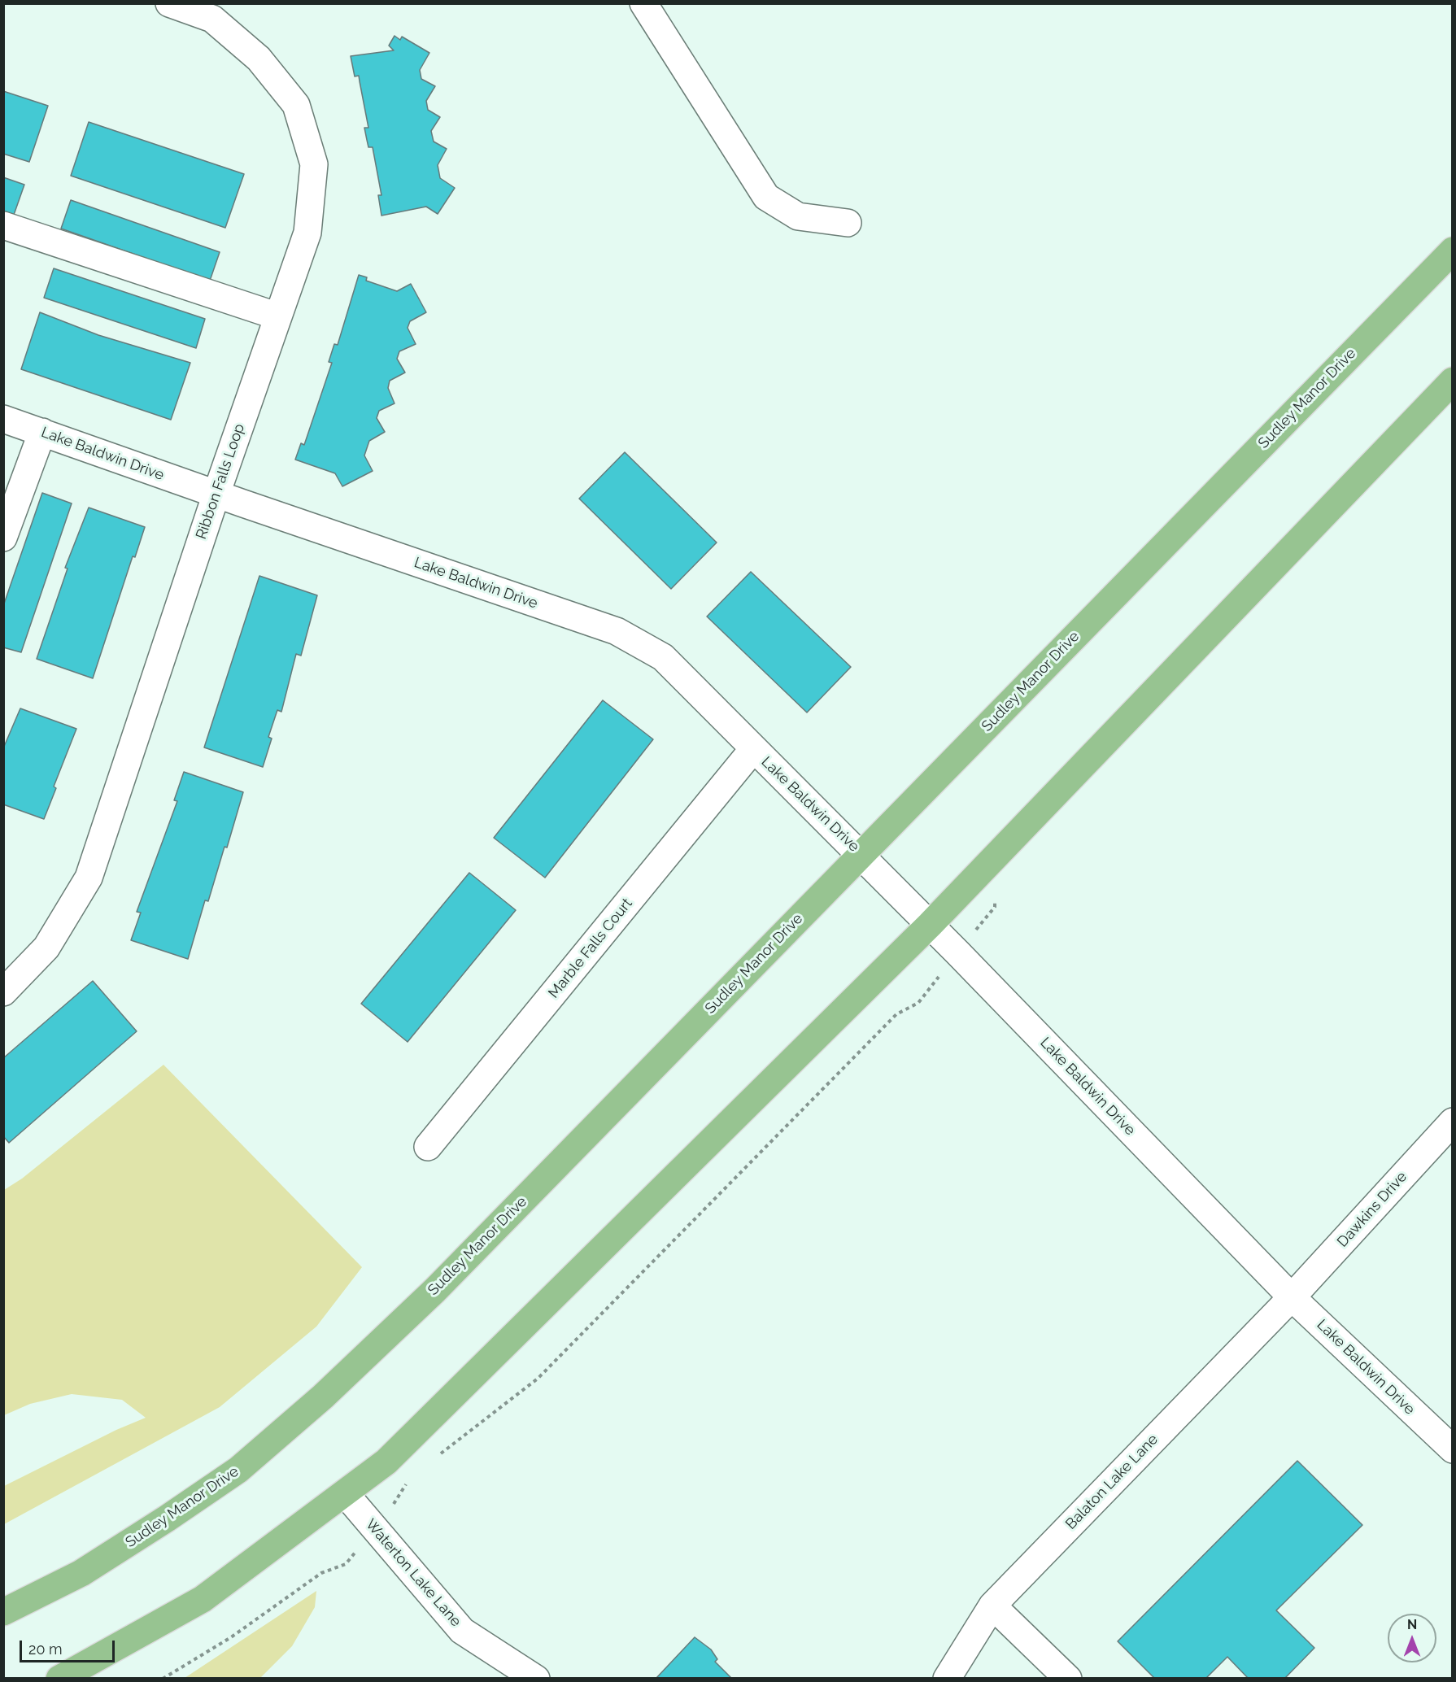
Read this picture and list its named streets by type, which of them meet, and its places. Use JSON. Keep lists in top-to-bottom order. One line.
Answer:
{"streets":{"main road":["Sudley Manor Drive"],"street":["Lake Baldwin Drive","Ribbon Falls Loop","Marble Falls Court","Dawkins Drive","Balaton Lake Lane","Waterton Lake Lane"]},"crossings":[["Sudley Manor Drive","Lake Baldwin Drive"],["Lake Baldwin Drive","Ribbon Falls Loop"],["Lake Baldwin Drive","Marble Falls Court"],["Lake Baldwin Drive","Dawkins Drive"],["Lake Baldwin Drive","Balaton Lake Lane"],["Dawkins Drive","Balaton Lake Lane"]],"scale_bar":"20 m","north":"top"}
